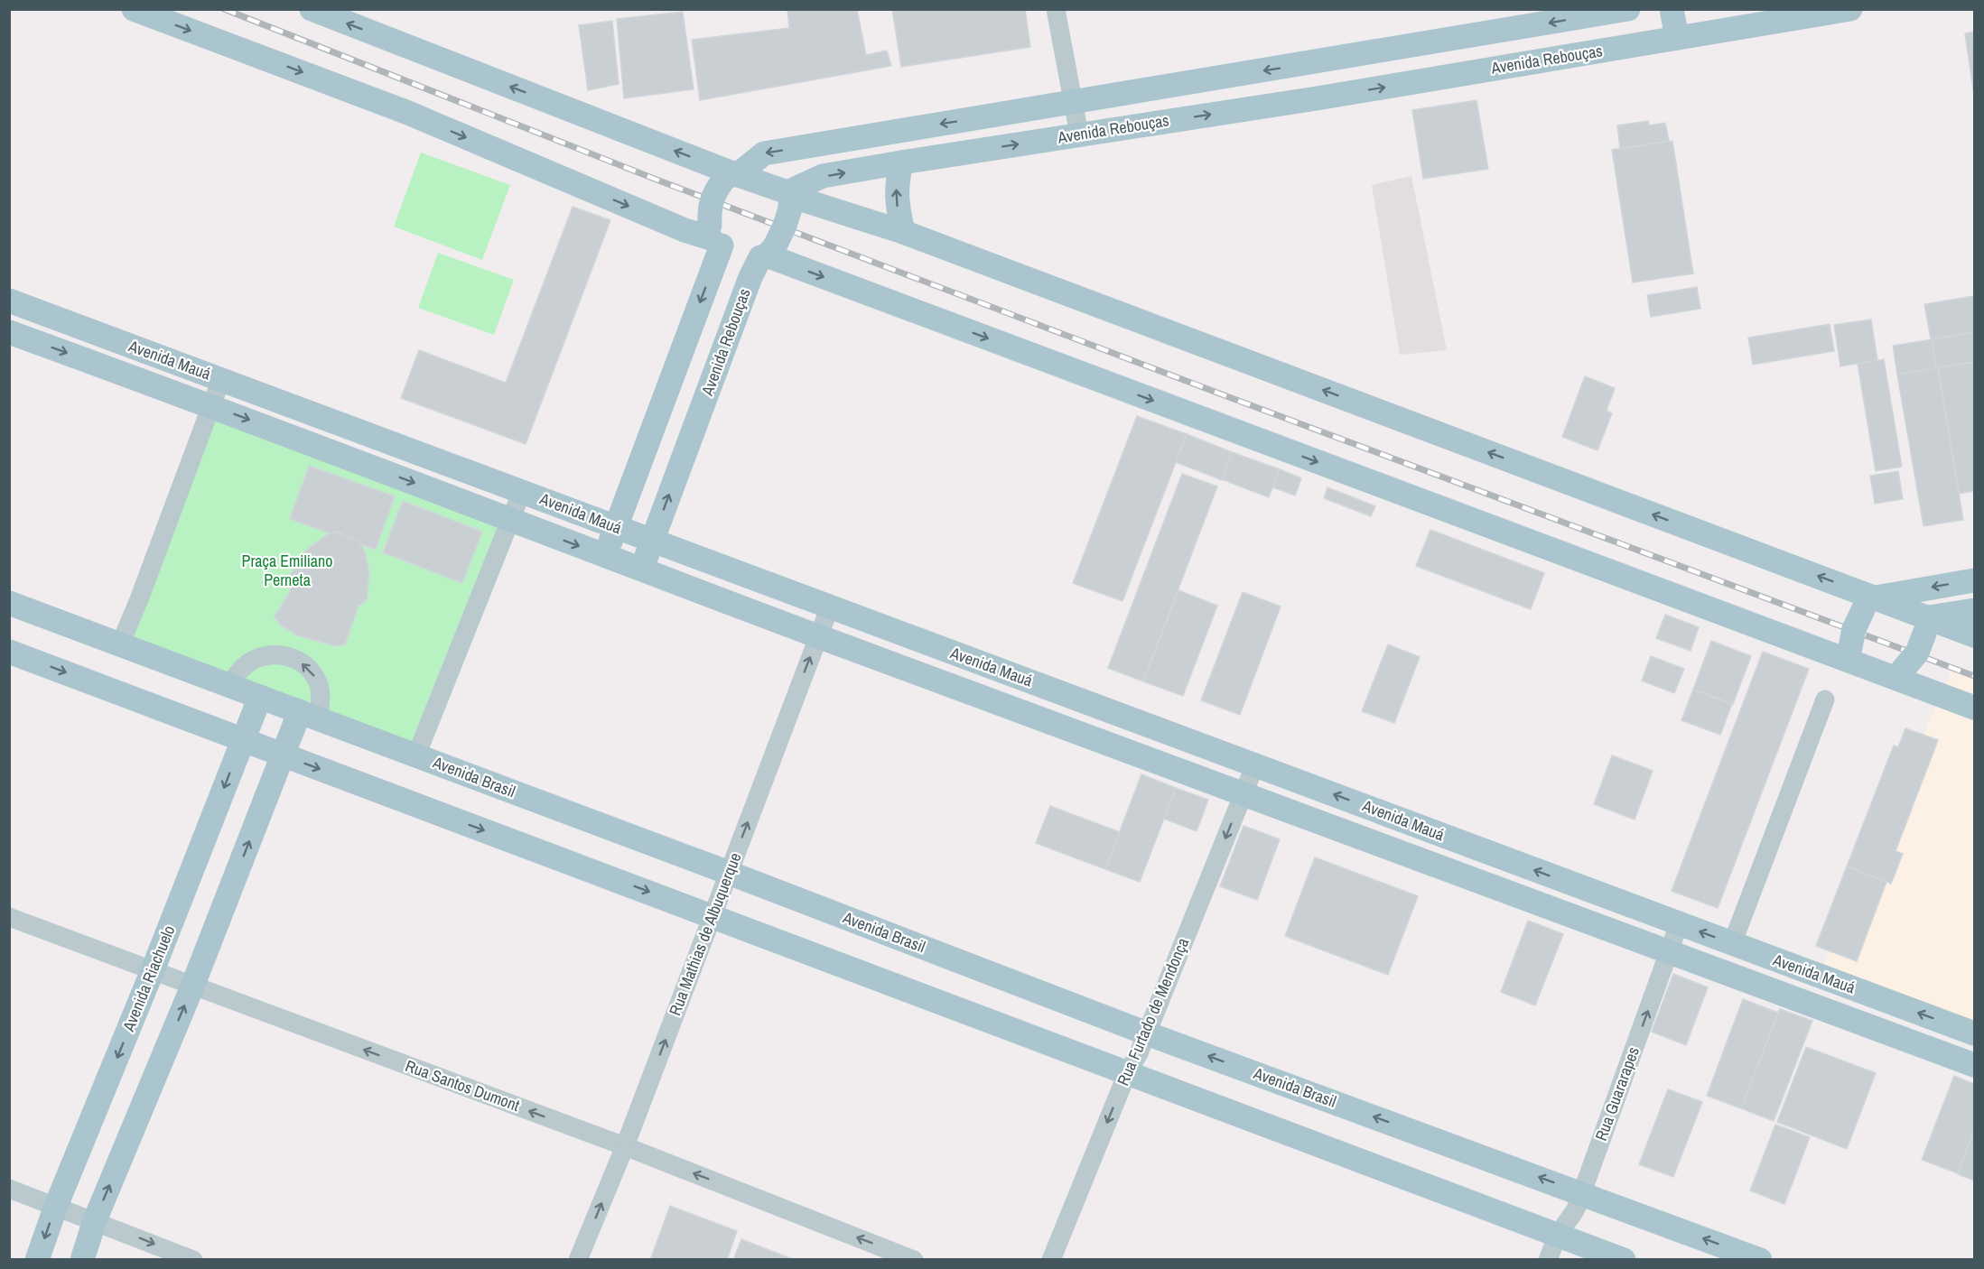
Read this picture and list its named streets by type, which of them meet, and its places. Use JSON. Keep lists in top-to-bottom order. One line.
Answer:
{"streets":{"main road":["Avenida Rebouças","Avenida Mauá","Avenida Brasil","Avenida Riachuelo"],"street":["Rua Mathias de Albuquerque","Rua Furtado de Mendonça","Rua Santos Dumont","Rua Guararapes"]},"crossings":[["Avenida Rebouças","Avenida Mauá"],["Avenida Mauá","Rua Mathias de Albuquerque"],["Avenida Mauá","Rua Furtado de Mendonça"],["Avenida Mauá","Rua Guararapes"],["Avenida Brasil","Rua Mathias de Albuquerque"],["Avenida Brasil","Avenida Riachuelo"],["Avenida Brasil","Rua Furtado de Mendonça"],["Avenida Brasil","Rua Guararapes"],["Rua Mathias de Albuquerque","Rua Santos Dumont"],["Avenida Riachuelo","Rua Santos Dumont"]],"one_way":["Rua Mathias de Albuquerque","Rua Furtado de Mendonça","Rua Santos Dumont","Rua Guararapes"],"parks":["Praça Emiliano Perneta"]}
